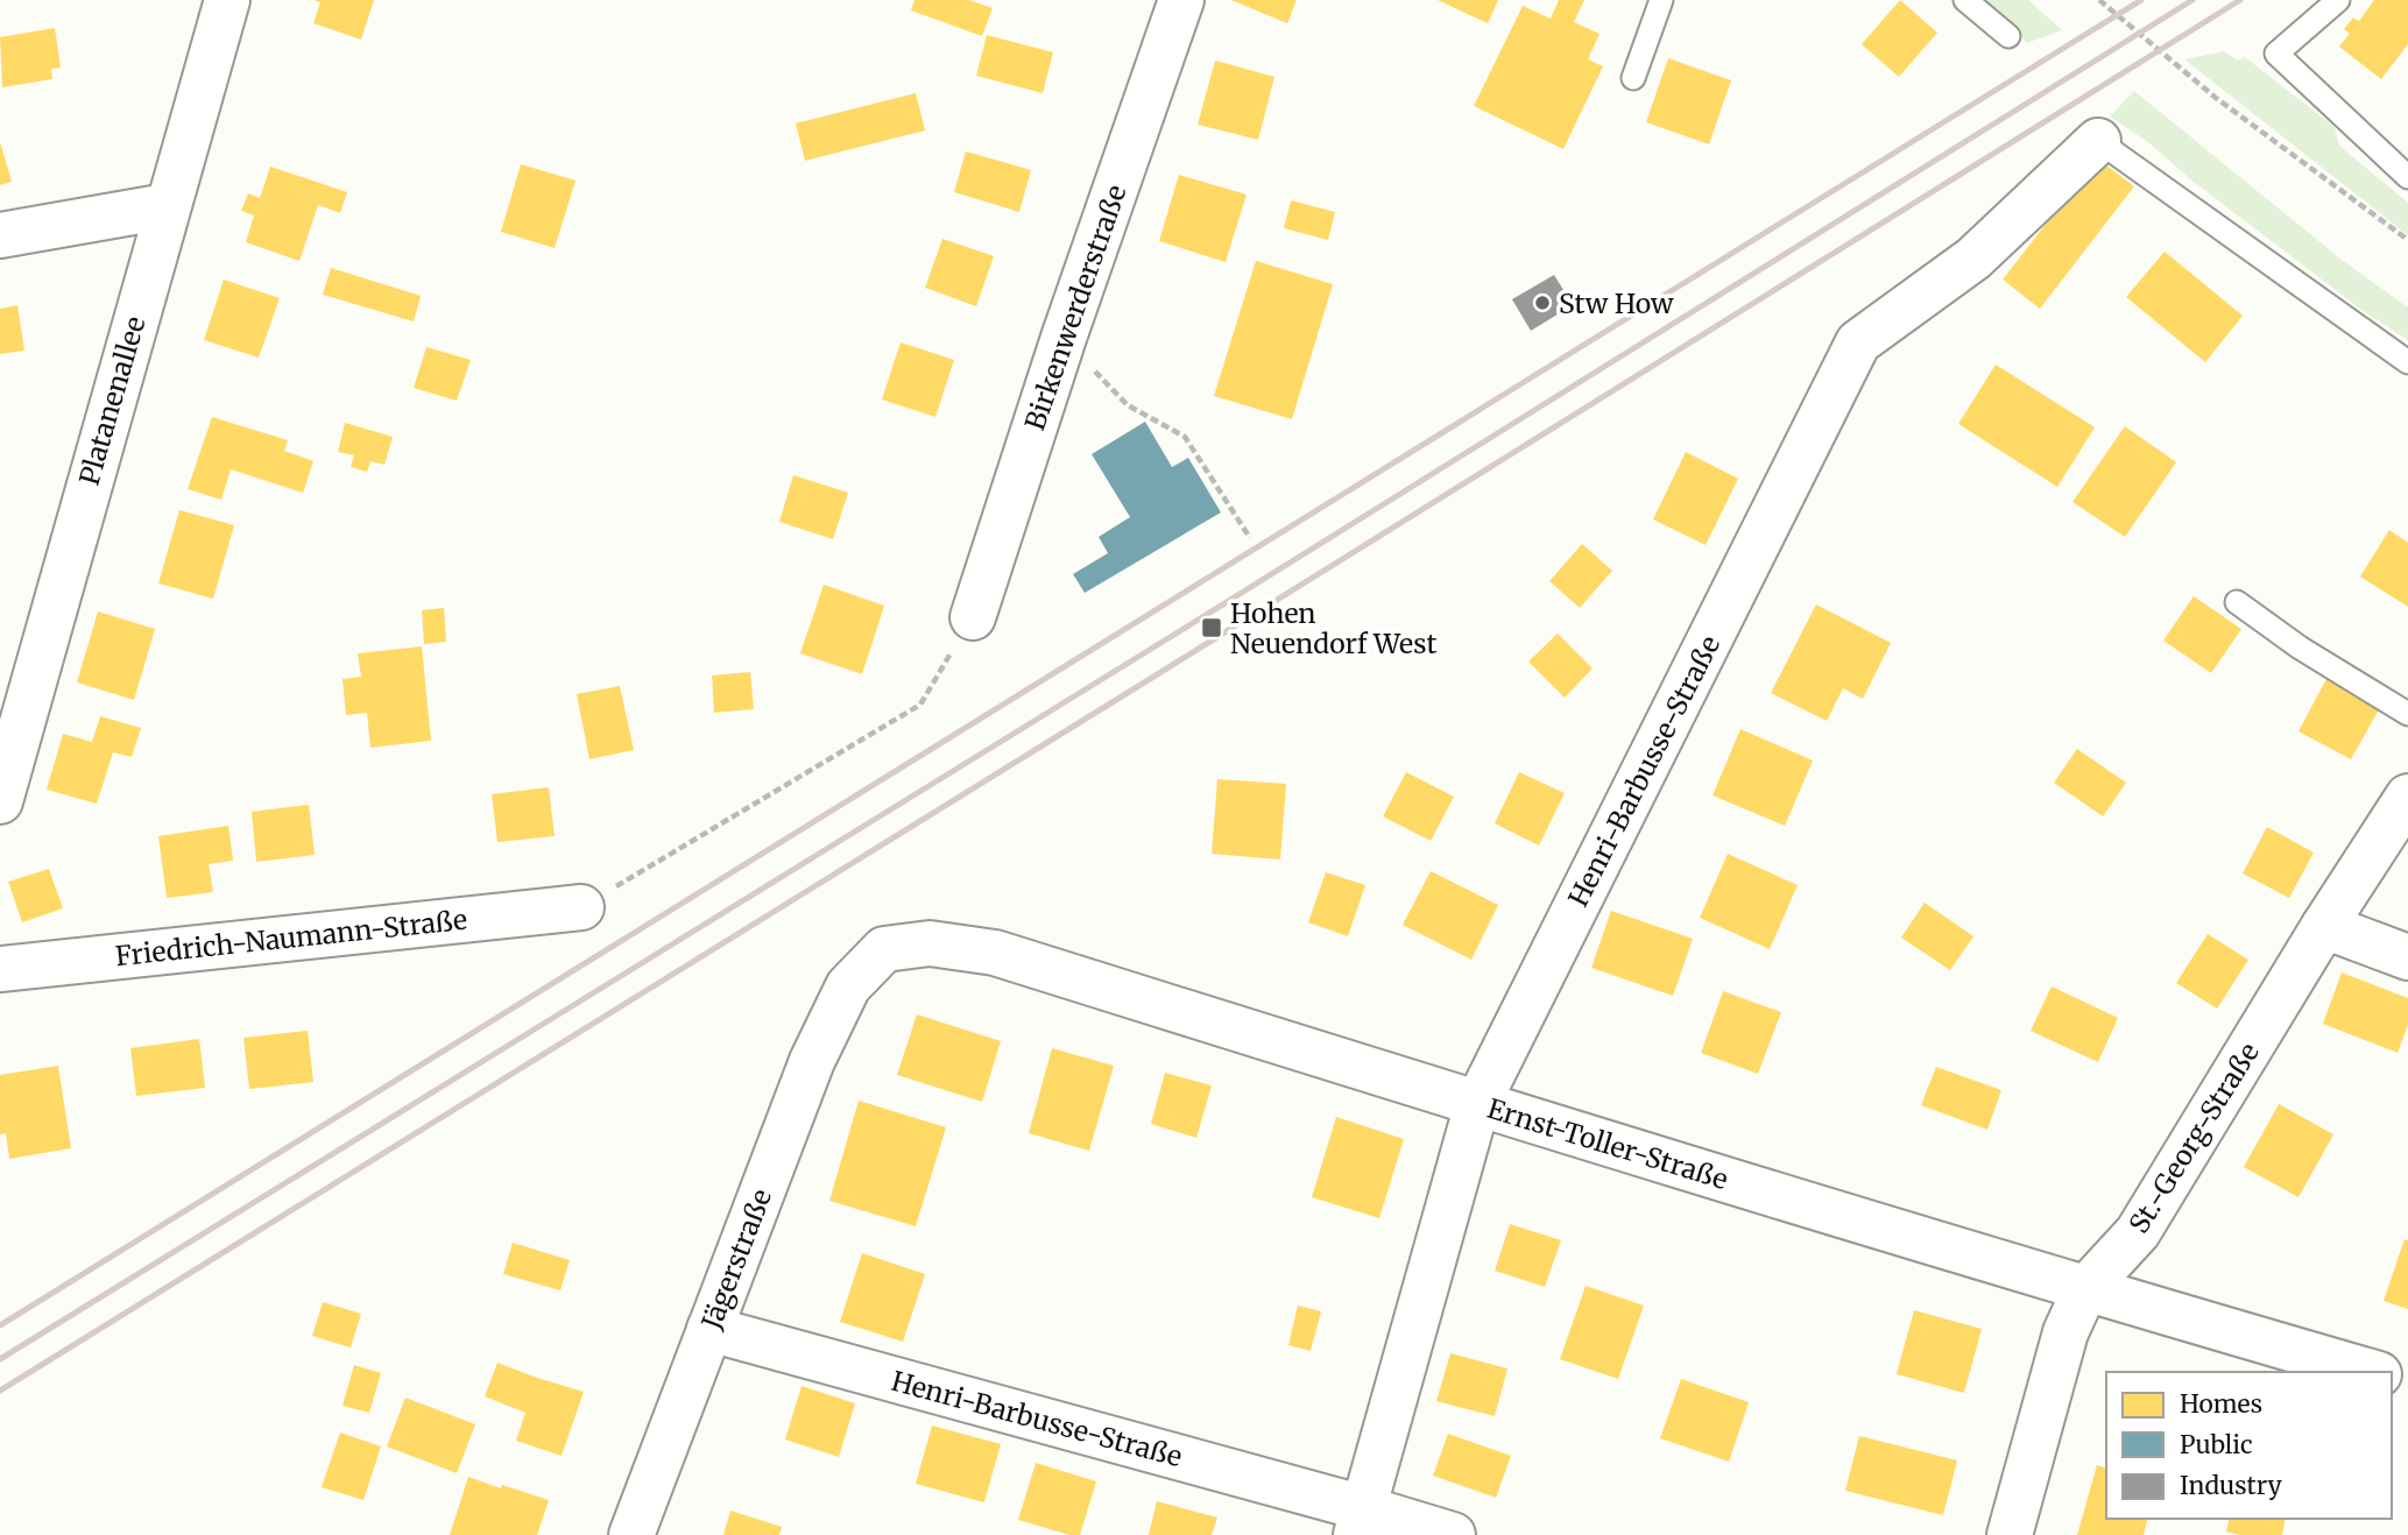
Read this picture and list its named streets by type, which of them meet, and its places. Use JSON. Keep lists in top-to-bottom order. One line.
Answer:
{"streets":{"street":["Birkenwerderstraße","Platanenallee","Henri-Barbusse-Straße","Friedrich-Naumann-Straße","St.-Georg-Straße","Ernst-Toller-Straße","Jägerstraße"]},"crossings":[["Henri-Barbusse-Straße","Ernst-Toller-Straße"],["Henri-Barbusse-Straße","Jägerstraße"],["St.-Georg-Straße","Ernst-Toller-Straße"],["Ernst-Toller-Straße","Jägerstraße"]],"places":{"other":["Stw How"],"transit":["Hohen Neuendorf West"]},"legend":["Homes","Public","Industry"]}
